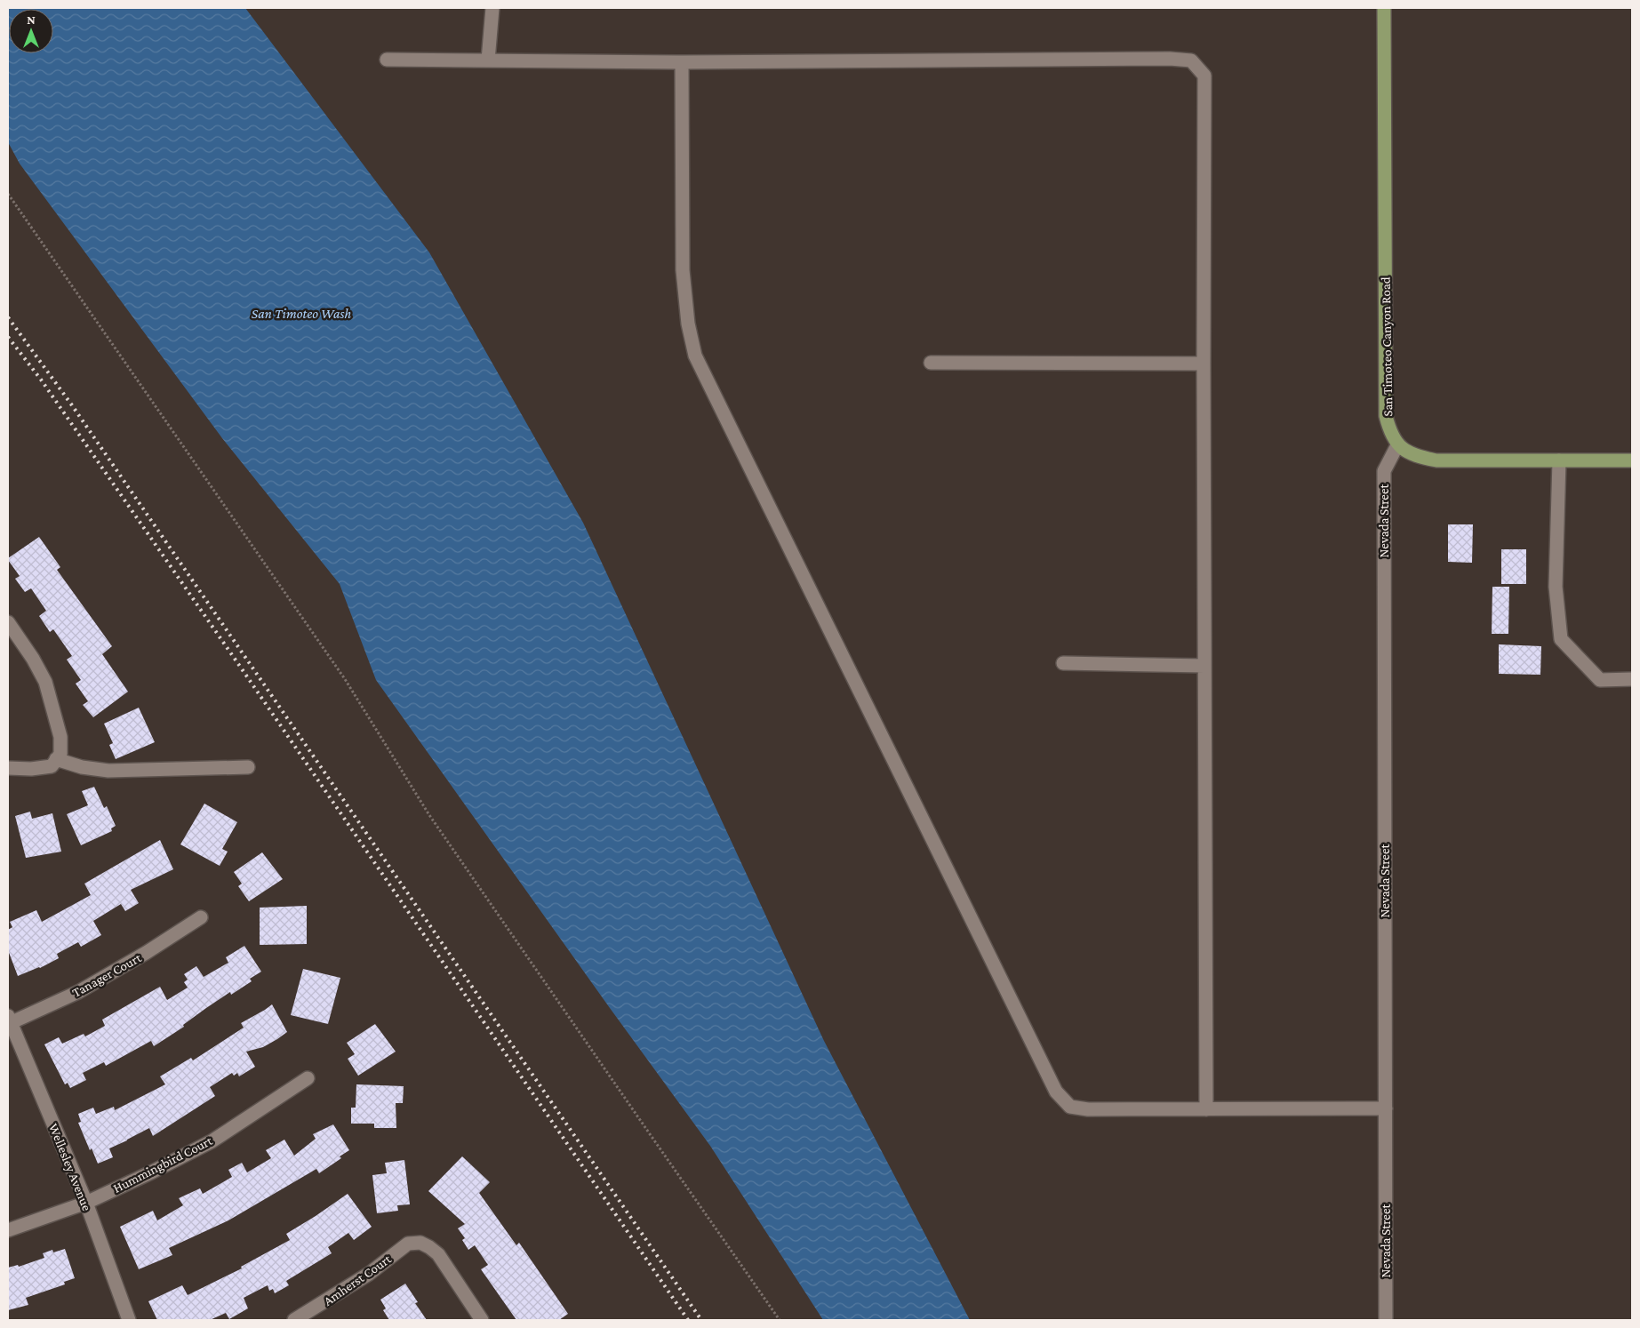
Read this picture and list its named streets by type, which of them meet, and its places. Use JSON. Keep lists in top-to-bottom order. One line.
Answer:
{"streets":{"main road":["San Timoteo Canyon Road"],"street":["Nevada Street","Tanager Court","Hummingbird Court","Wellesley Avenue","Amherst Court"]},"crossings":[["San Timoteo Canyon Road","Nevada Street"],["Tanager Court","Wellesley Avenue"],["Hummingbird Court","Wellesley Avenue"]],"water":["San Timoteo Wash"],"north":"top"}
